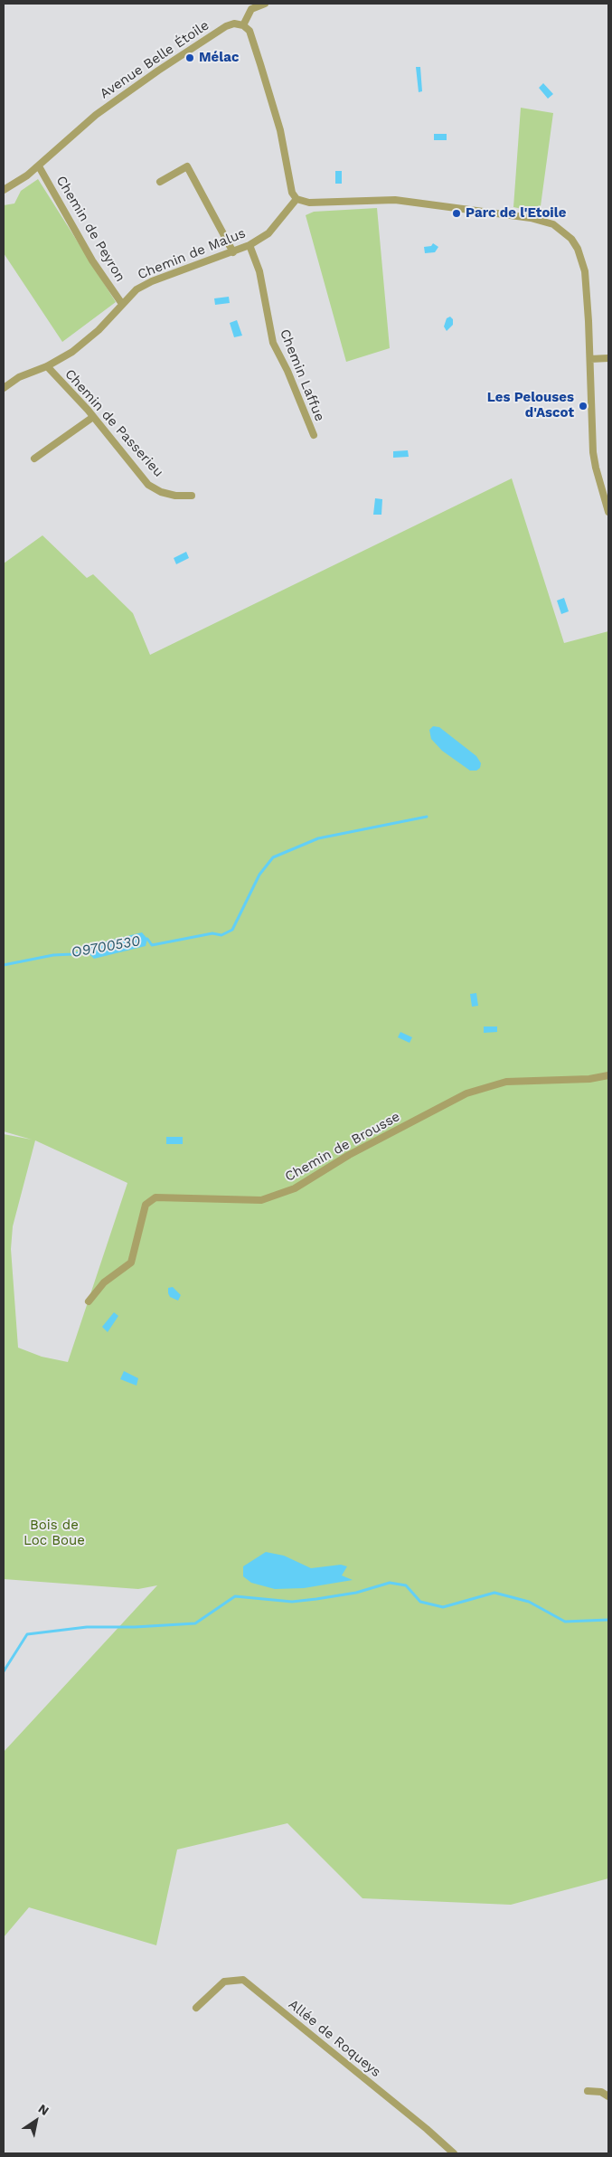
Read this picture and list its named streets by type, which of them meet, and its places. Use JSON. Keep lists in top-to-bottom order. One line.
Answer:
{"streets":{"street":["Avenue Belle Étoile","Chemin de Peyron","Chemin de Malus","Chemin Laffue","Chemin de Passerieu","Chemin de Brousse","Allée de Roqueys"]},"crossings":[["Avenue Belle Étoile","Chemin de Peyron"],["Chemin de Peyron","Chemin de Malus"],["Chemin de Malus","Chemin Laffue"],["Chemin de Malus","Chemin de Passerieu"]],"water":["O9700530"],"parks":["Bois de Loc Boue"],"places":["Mélac","Parc de l'Etoile","Les Pelouses d'Ascot"],"north":"top right"}
